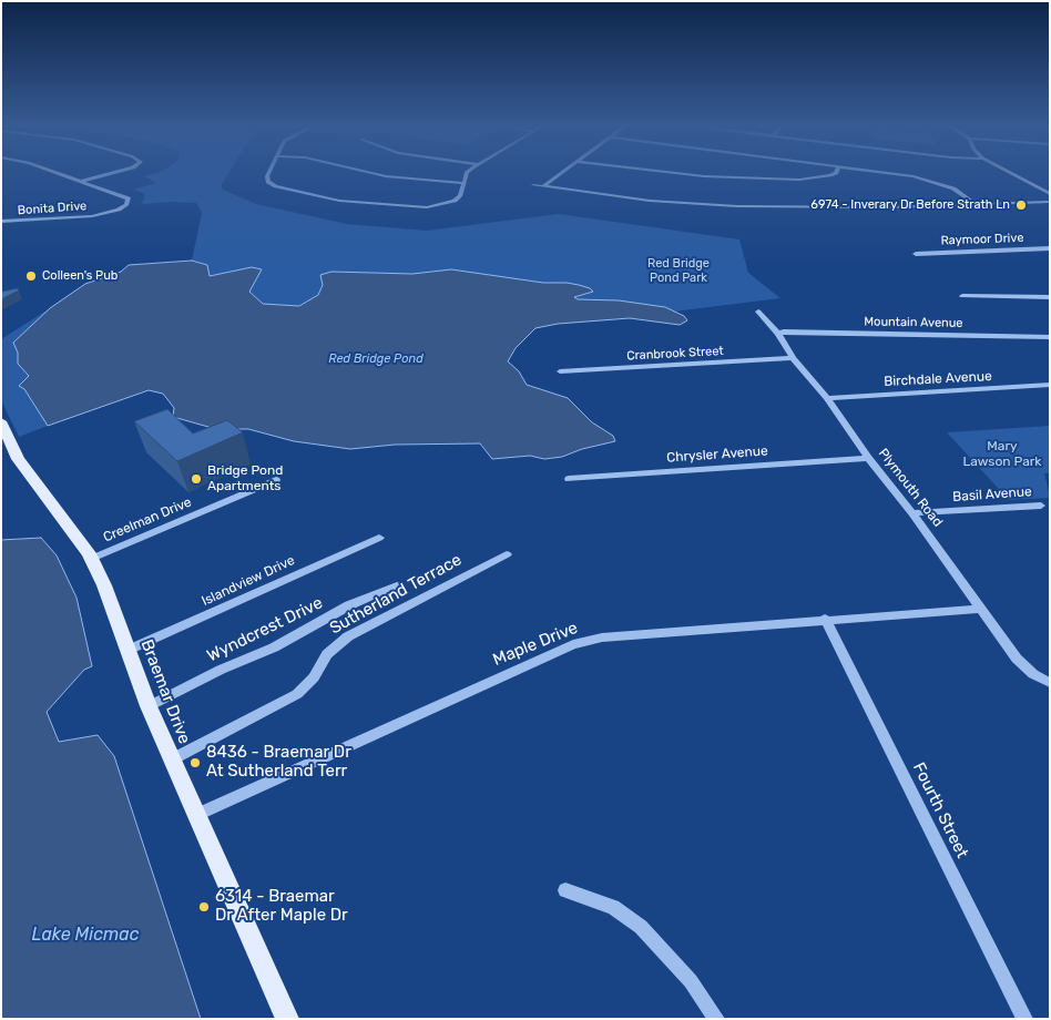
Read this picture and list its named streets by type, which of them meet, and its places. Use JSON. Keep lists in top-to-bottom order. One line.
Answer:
{"streets":{"main road":["Braemar Drive"],"street":["Bonita Drive","Raymoor Drive","Mountain Avenue","Cranbrook Street","Birchdale Avenue","Chrysler Avenue","Plymouth Road","Basil Avenue","Creelman Drive","Islandview Drive","Sutherland Terrace","Wyndcrest Drive","Maple Drive","Fourth Street"]},"crossings":[["Mountain Avenue","Plymouth Road"],["Cranbrook Street","Plymouth Road"],["Birchdale Avenue","Plymouth Road"],["Chrysler Avenue","Plymouth Road"],["Plymouth Road","Basil Avenue"],["Plymouth Road","Maple Drive"],["Creelman Drive","Braemar Drive"],["Islandview Drive","Braemar Drive"],["Sutherland Terrace","Braemar Drive"],["Wyndcrest Drive","Braemar Drive"],["Maple Drive","Braemar Drive"],["Maple Drive","Fourth Street"]],"water":["Red Bridge Pond","Lake Micmac"],"parks":["Red Bridge Pond Park","Mary Lawson Park"],"places":["6974 - Inverary Dr Before Strath Ln","Colleen's Pub","Bridge Pond Apartments","8436 - Braemar Dr At Sutherland Terr","6314 - Braemar Dr After Maple Dr"]}
